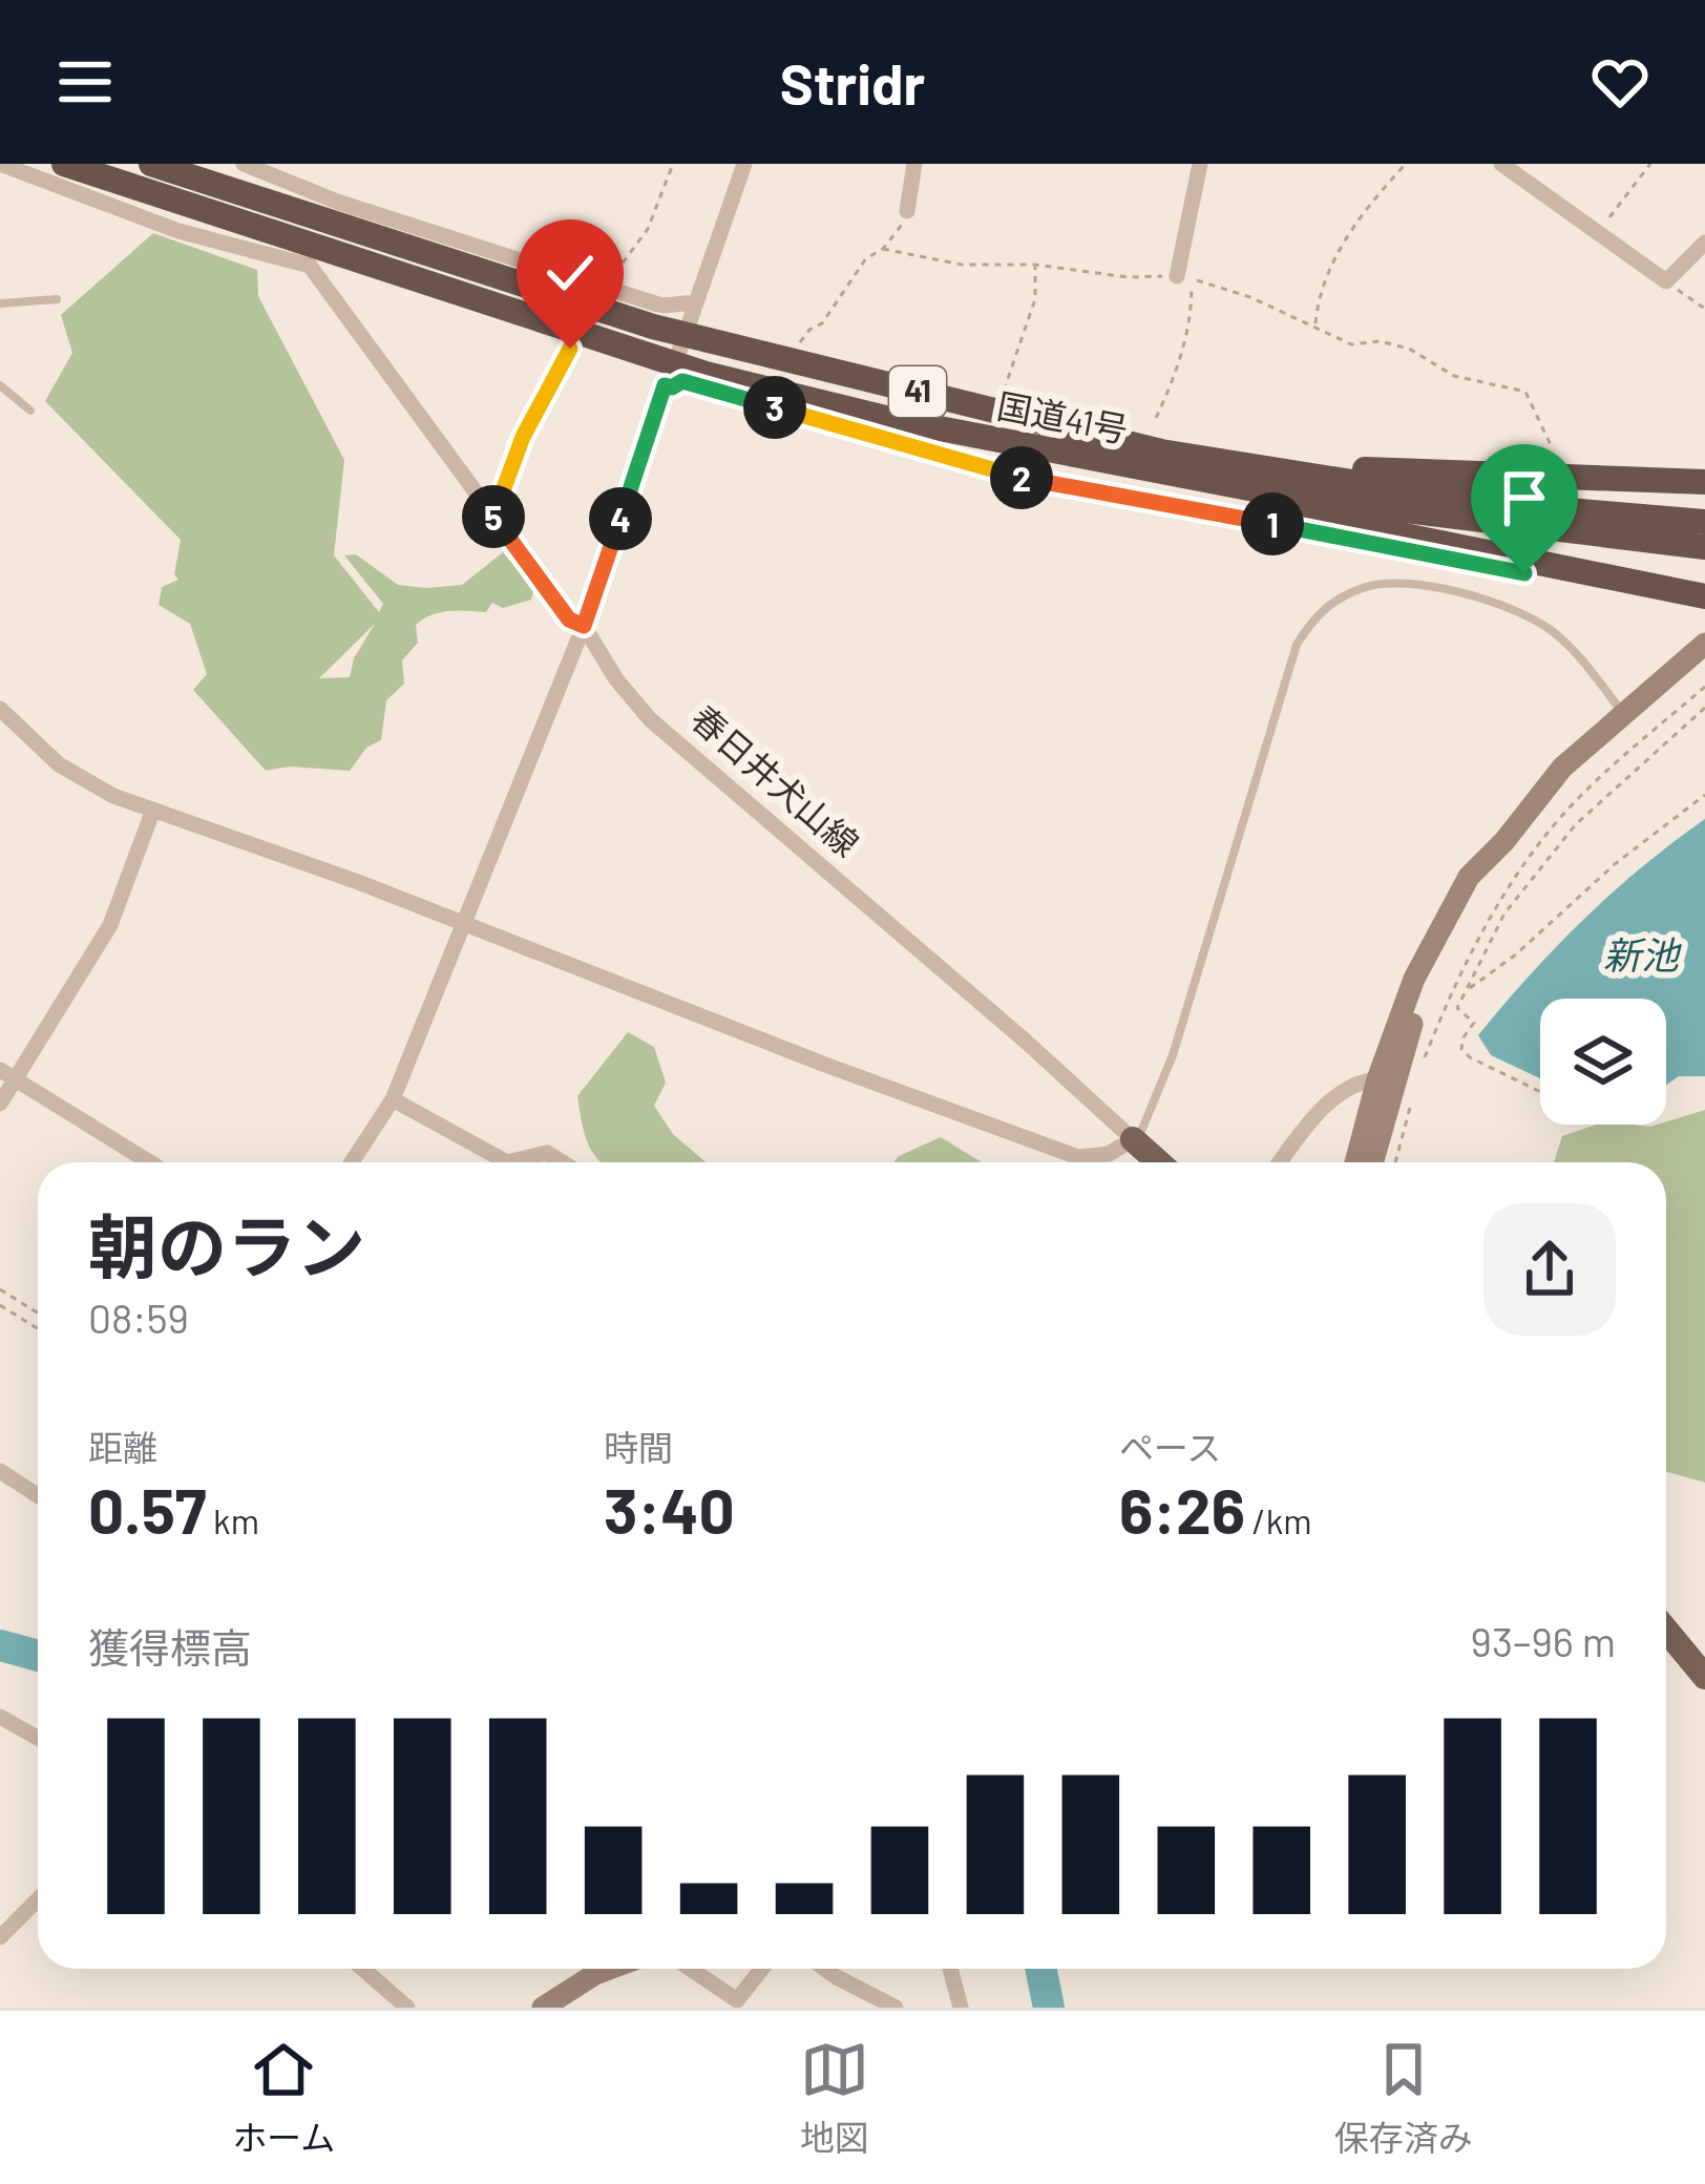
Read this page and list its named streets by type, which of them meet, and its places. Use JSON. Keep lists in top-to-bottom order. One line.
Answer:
{"streets":{"highway":["41","国道41号"],"main road":["春日井犬山線"]},"water":["新池"],"page":{"header":"Stridr","pins":["3","2","5","4","1"],"heading":["朝のラン","08:59"],"stats":[["距離","0.57 km"],["時間","3:40"],["ペース","6:26 /km"]],"chart":["獲得標高","93–96 m"],"tabs":["ホーム","地図","保存済み"]}}
